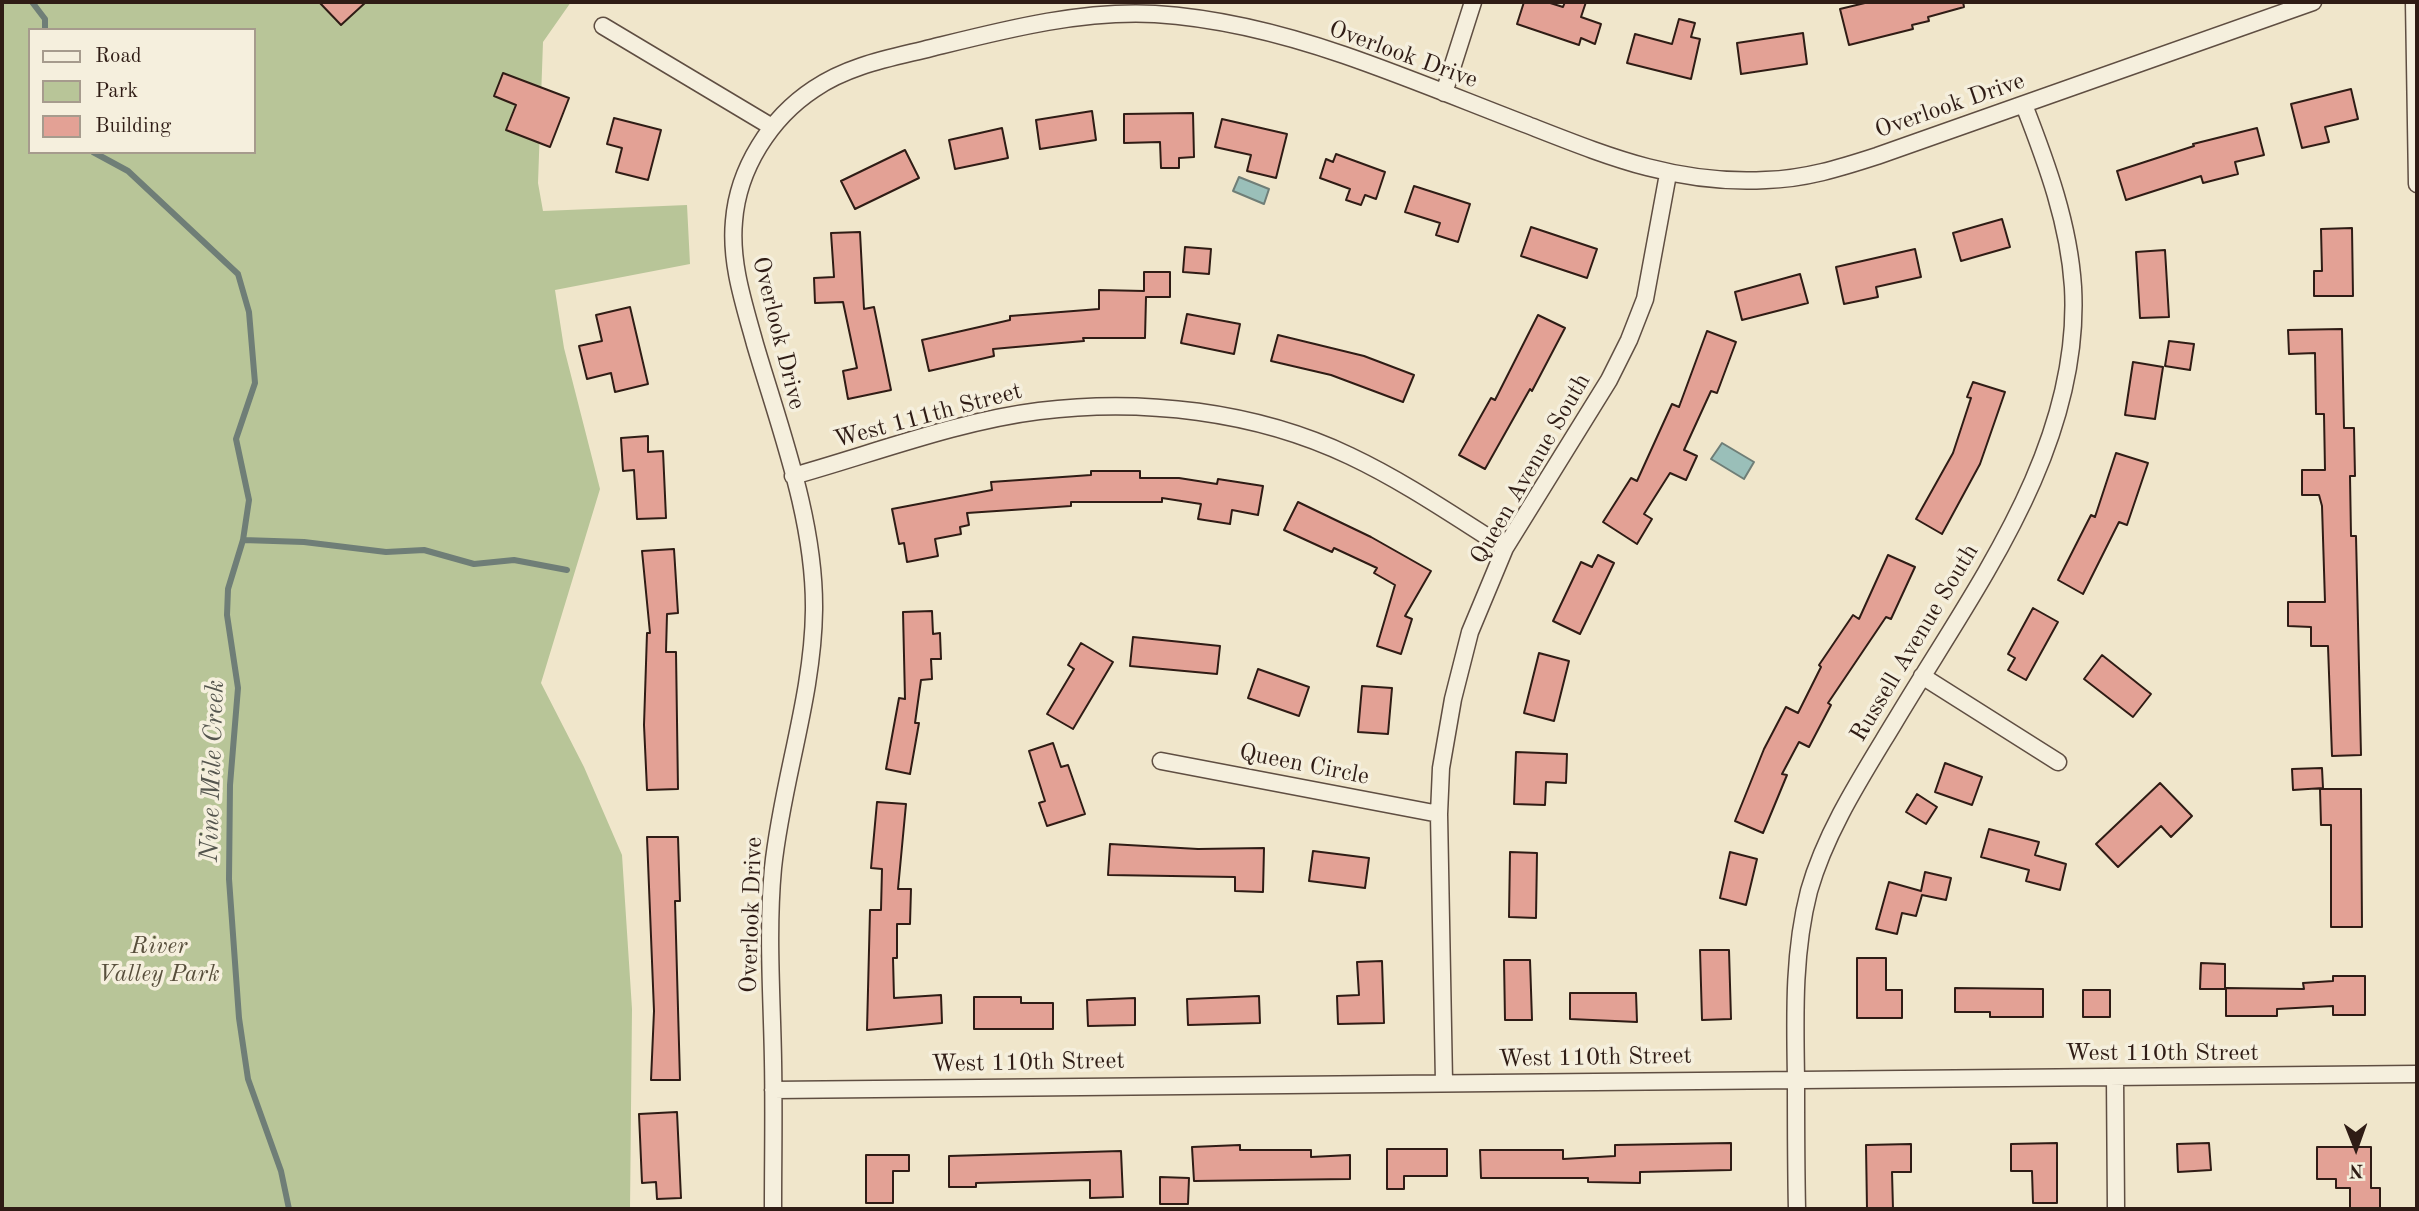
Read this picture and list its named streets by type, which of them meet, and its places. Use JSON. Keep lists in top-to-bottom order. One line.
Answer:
{"streets":{"street":["Overlook Drive","West 111th Street","Queen Avenue South","Russell Avenue South","Queen Circle","West 110th Street"]},"crossings":[["Overlook Drive","West 111th Street"],["Overlook Drive","Queen Avenue South"],["Overlook Drive","Russell Avenue South"],["Overlook Drive","West 110th Street"],["West 111th Street","Queen Avenue South"],["Queen Avenue South","Queen Circle"],["Queen Avenue South","West 110th Street"],["Russell Avenue South","West 110th Street"]],"water":["Nine Mile Creek"],"parks":["River Valley Park"],"legend":["Road","Park","Building"],"north":"bottom"}
